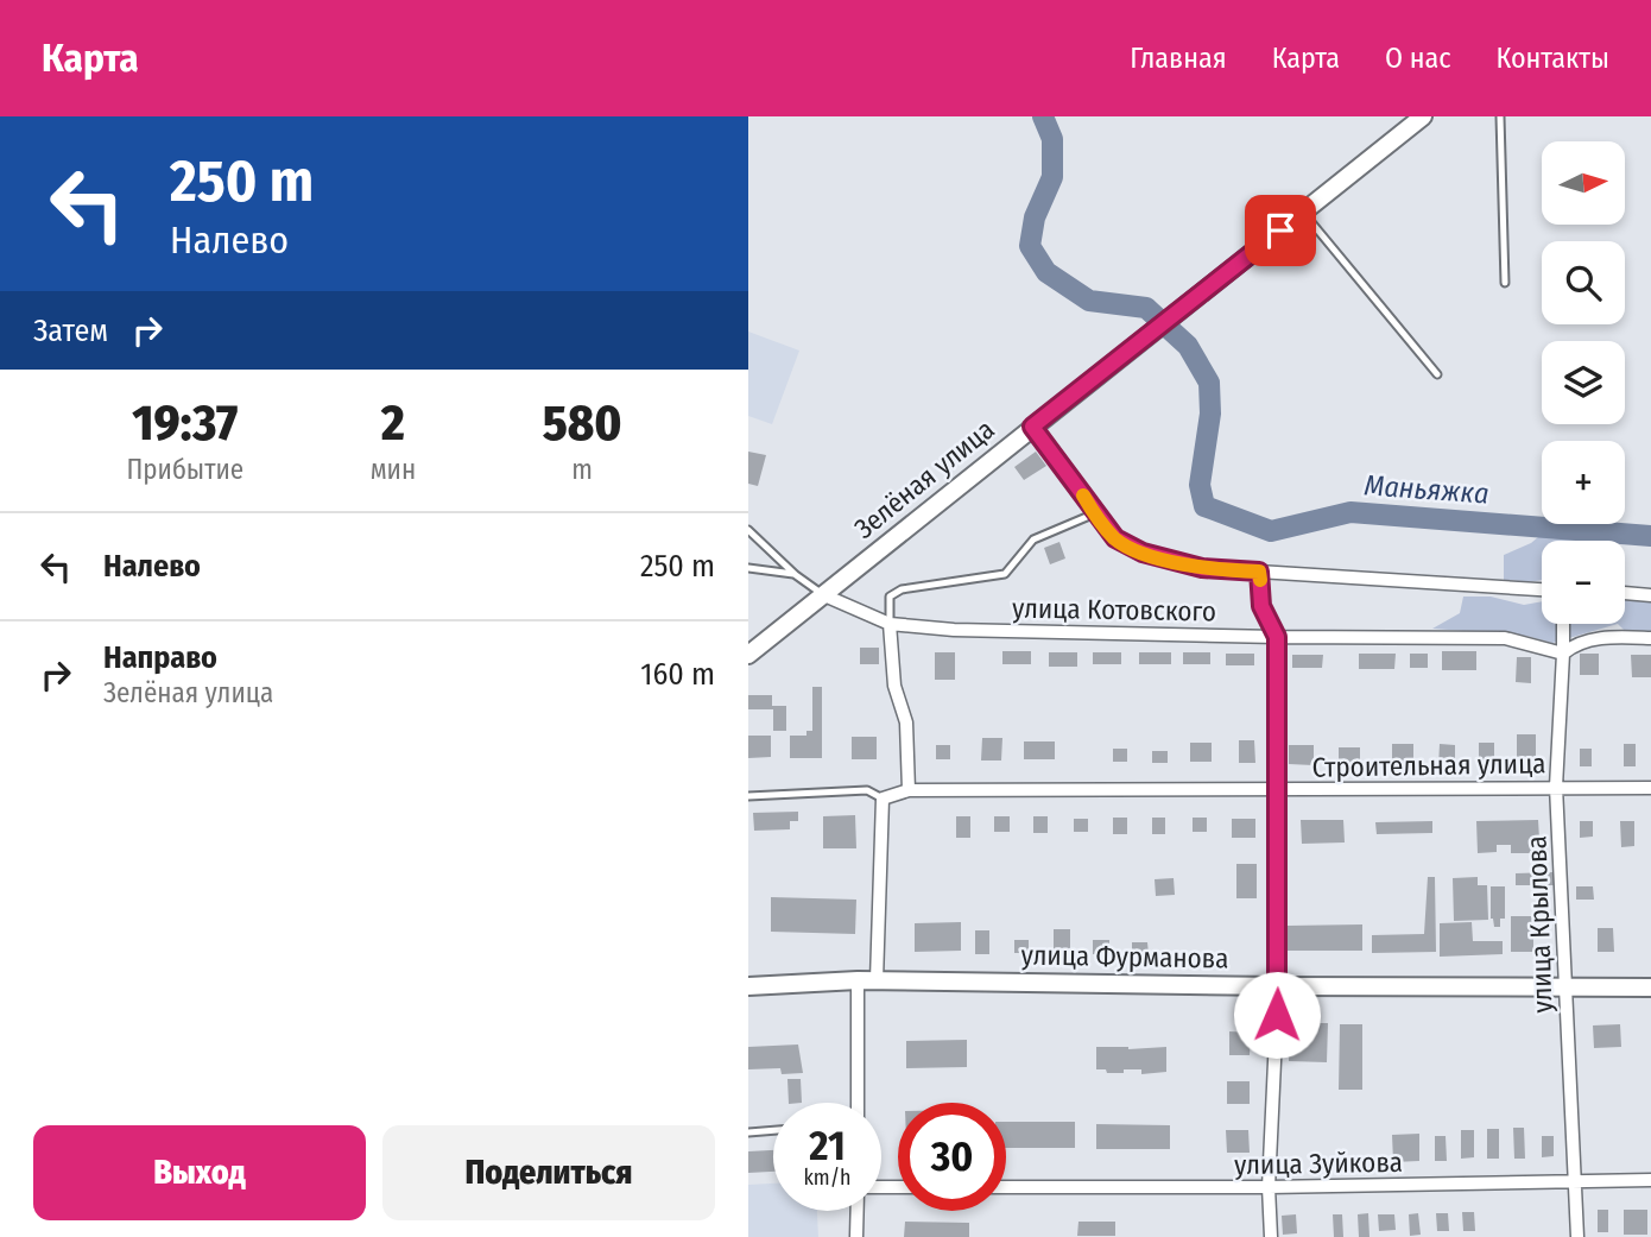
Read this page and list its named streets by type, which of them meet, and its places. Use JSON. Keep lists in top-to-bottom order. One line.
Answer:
{"streets":{"main road":["Зелёная улица","улица Фурманова"],"street":["улица Котовского","Строительная улица","улица Крылова","улица Зуйкова"]},"crossings":[["Зелёная улица","улица Котовского"],["улица Котовского","улица Крылова"],["Строительная улица","улица Крылова"],["улица Крылова","улица Фурманова"],["улица Крылова","улица Зуйкова"]],"water":["Маньяжка"],"north":"right","page":{"header":"Карта","nav":["Главная","Карта","О нас","Контакты"],"turn":["250 m","Налево"],"map_buttons":["+","−"],"then":"Затем","eta":["19:37","Прибытие","2","мин","580","m"],"list":[{"name":"Налево","value":"250 m"},{"name":"Направо","note":"Зелёная улица","value":"160 m"}],"speed":"21 km/h","limit":"30","buttons":["Выход","Поделиться"]}}
